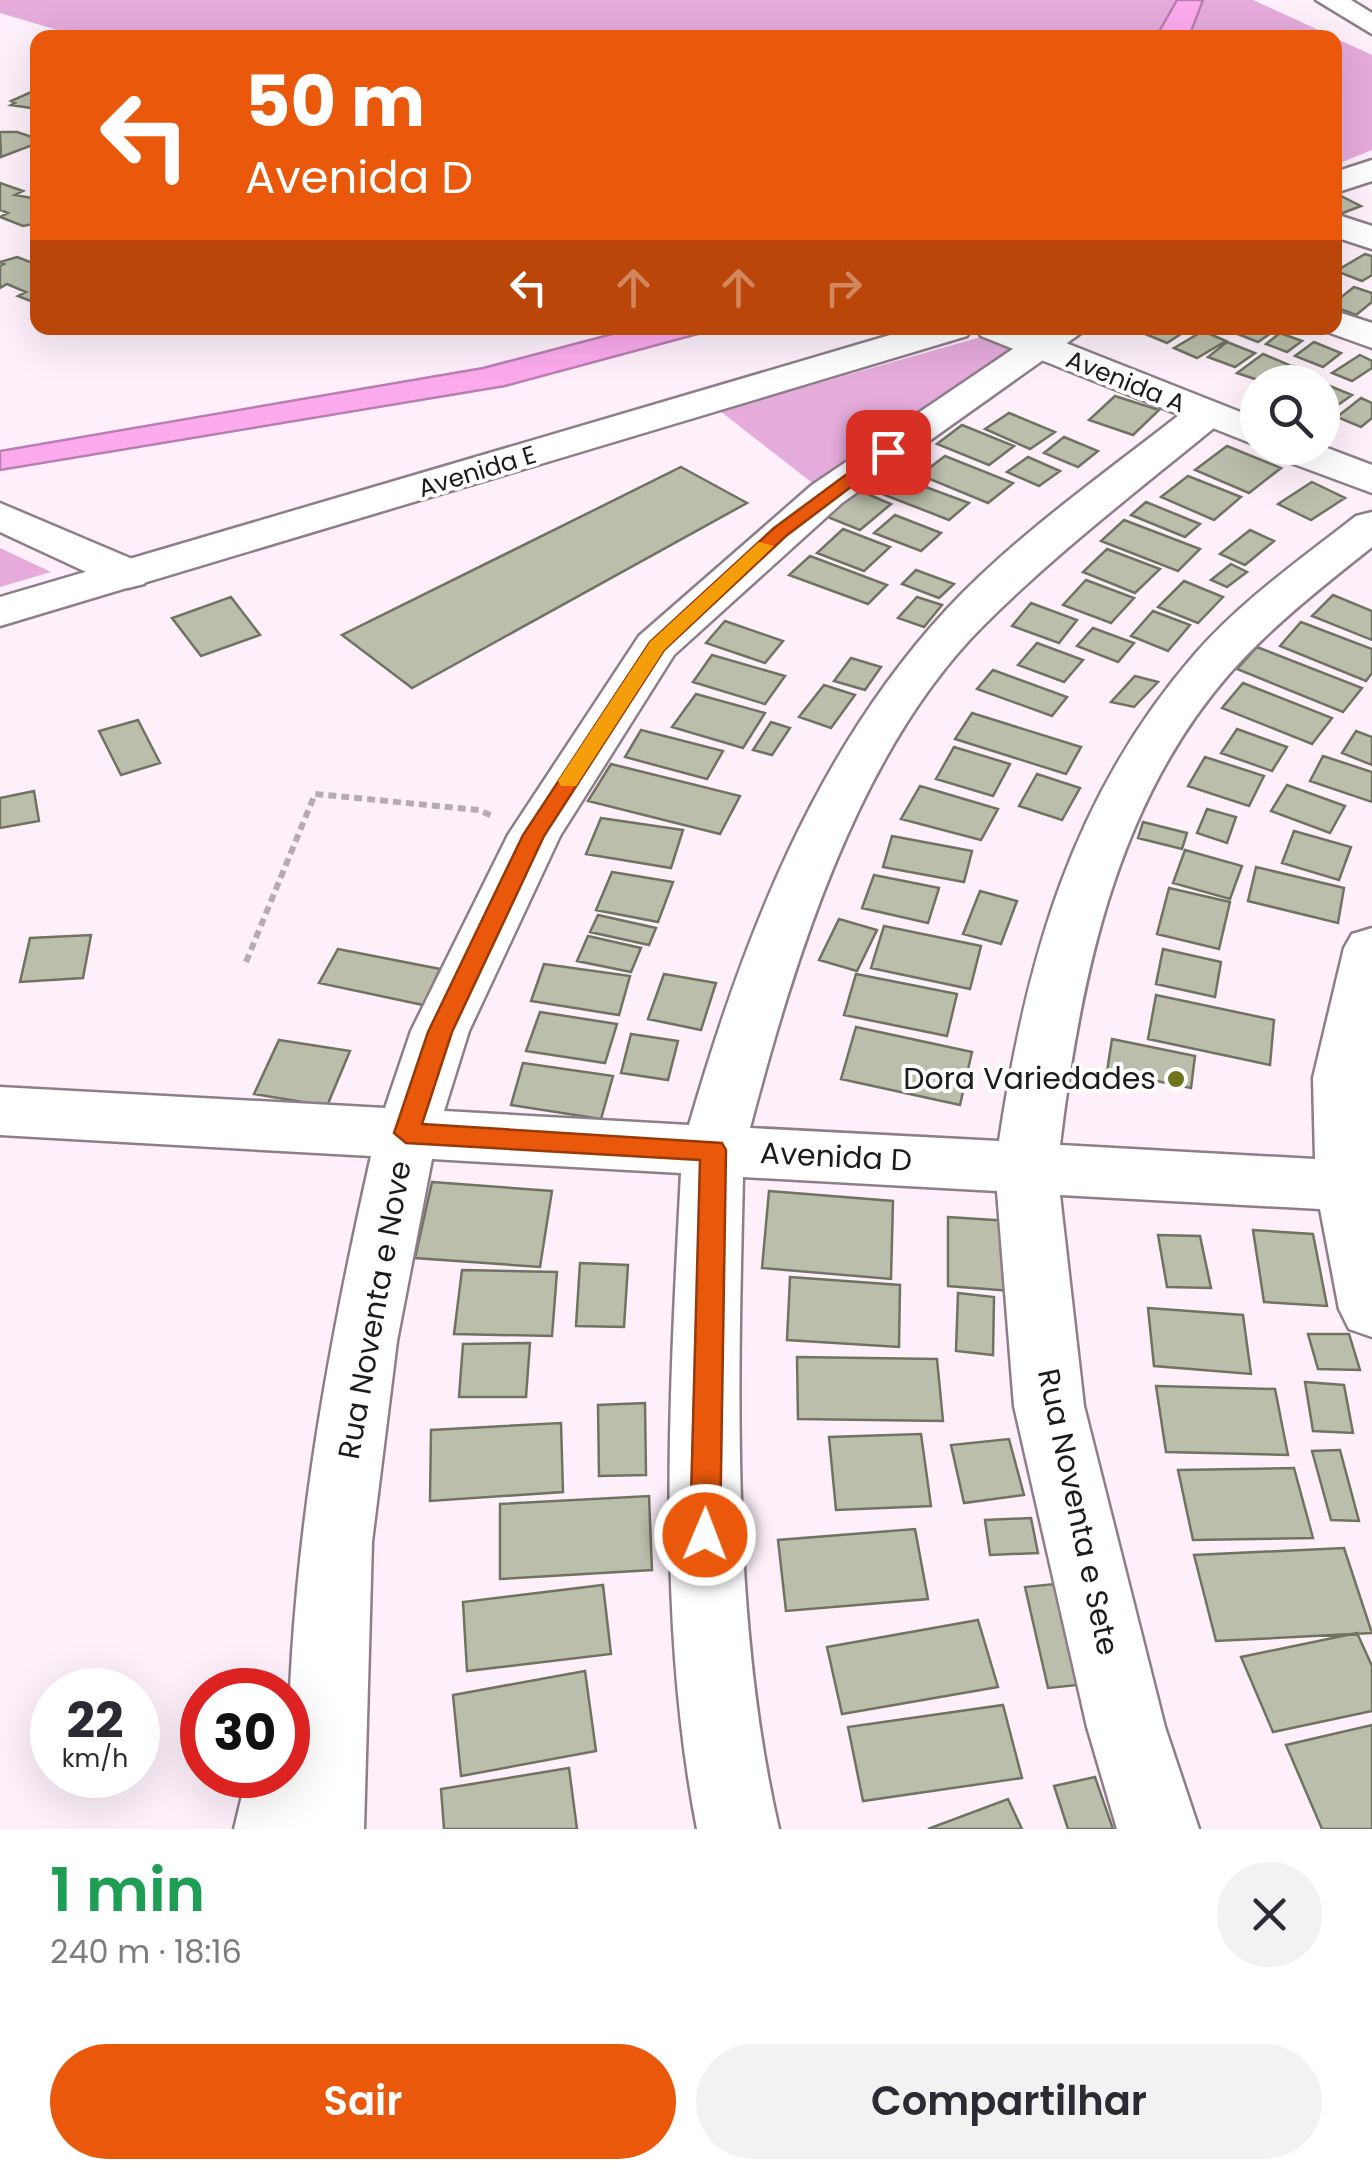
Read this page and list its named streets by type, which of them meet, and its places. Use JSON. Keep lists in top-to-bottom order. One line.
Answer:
{"streets":{"street":["Avenida A","Avenida E","Avenida D","Rua Noventa e Nove","Rua Noventa e Sete"]},"crossings":[["Avenida A","Rua Noventa e Nove"],["Avenida D","Rua Noventa e Nove"],["Avenida D","Rua Noventa e Sete"]],"places":["Dora Variedades"],"page":{"turn":["50 m","Avenida D"],"speed":"22 km/h","limit":"30","heading":["1 min","240 m · 18:16"],"buttons":["Sair","Compartilhar"]}}
